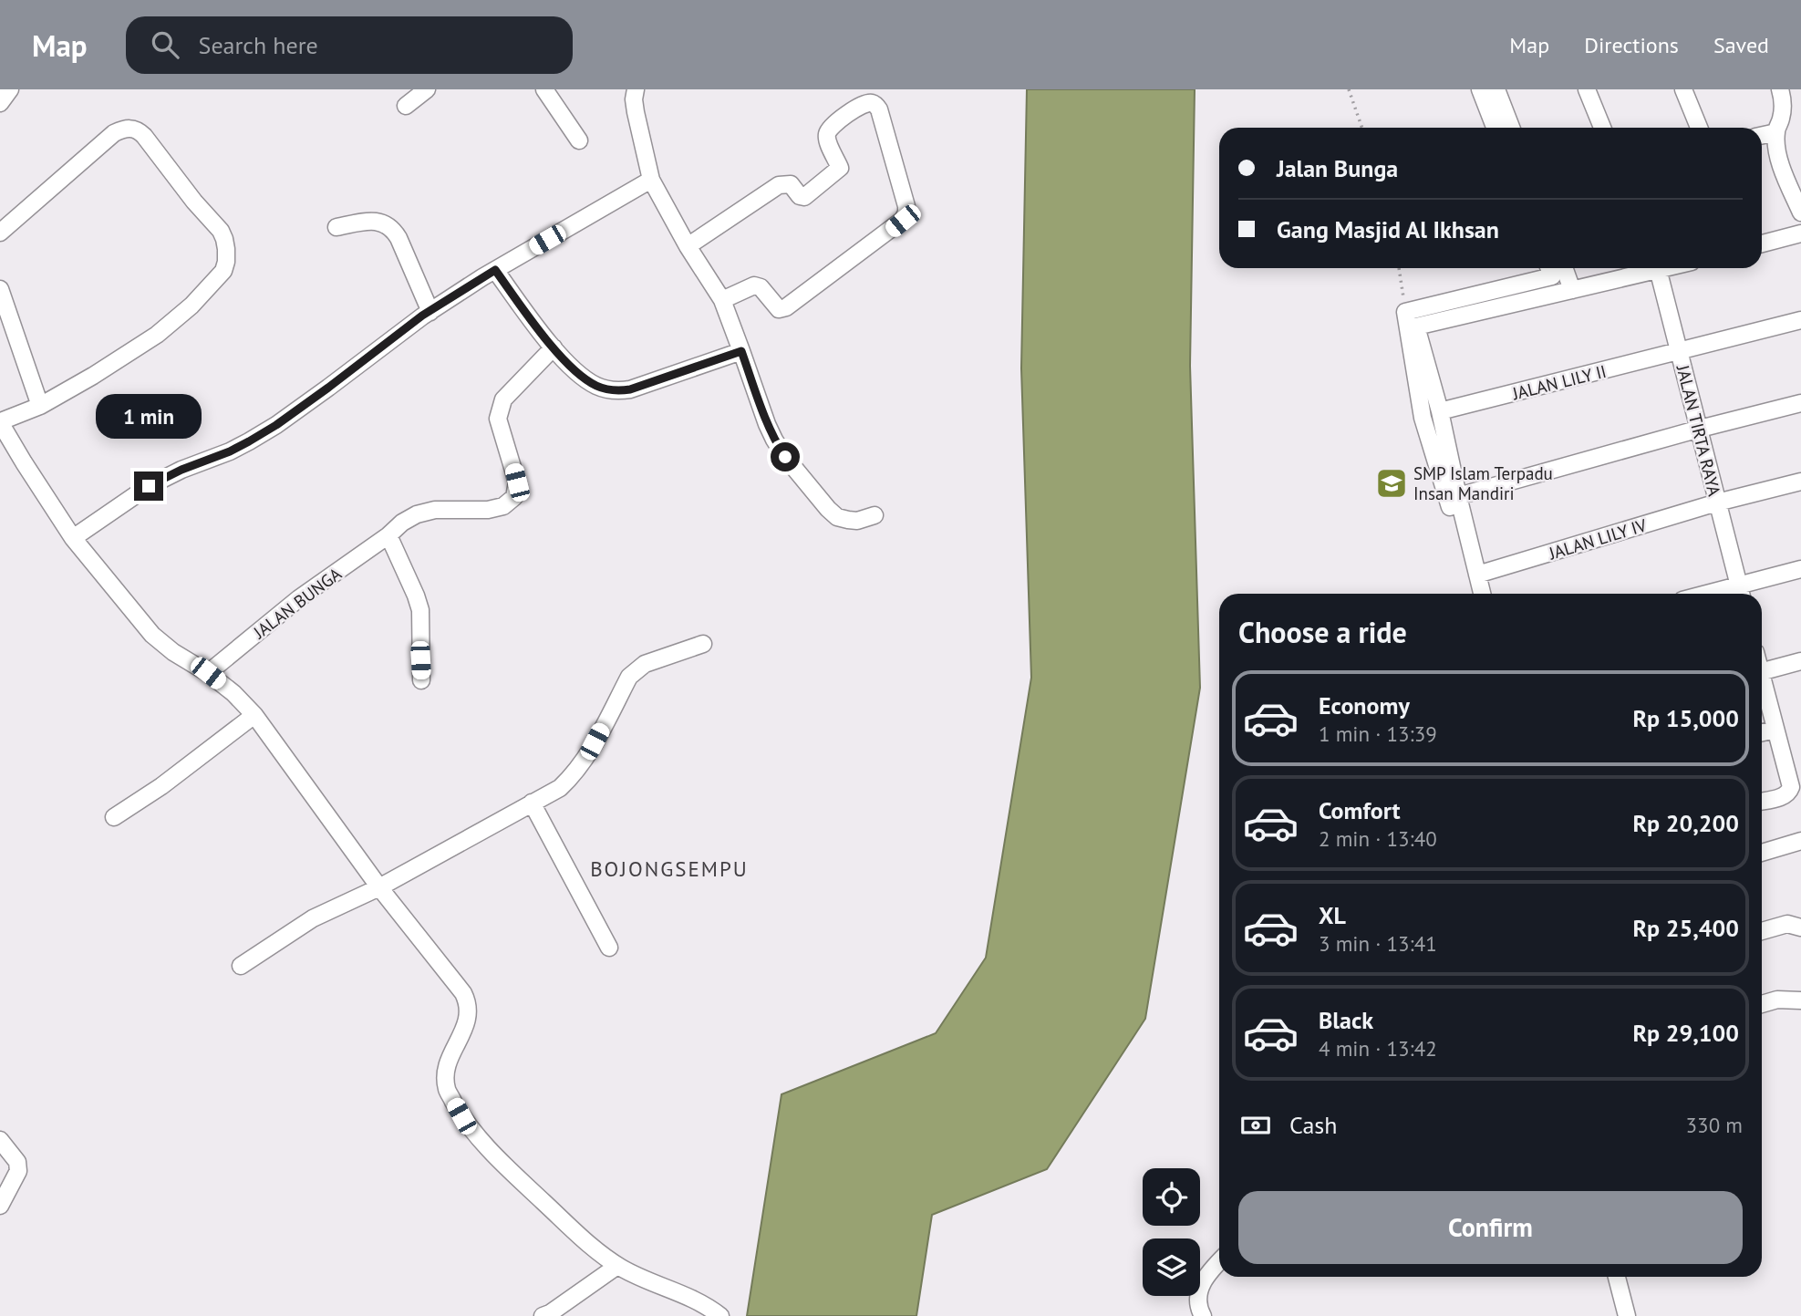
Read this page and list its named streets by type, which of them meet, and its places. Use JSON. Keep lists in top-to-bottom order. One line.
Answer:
{"streets":{"street":["JALAN LILY II","JALAN TIRTA RAYA","JALAN LILY IV","JALAN BUNGA"]},"crossings":[["JALAN LILY II","JALAN TIRTA RAYA"],["JALAN TIRTA RAYA","JALAN LILY IV"]],"districts":["BOJONGSEMPU"],"places":{"school or university":["SMP Islam Terpadu Insan Mandiri"]},"page":{"header":"Map","search":"Search here","nav":["Map","Directions","Saved"],"banner":["Jalan Bunga","Gang Masjid Al Ikhsan"],"bubble":"1 min","heading":"Choose a ride","list":[{"name":"Economy","note":"1 min · 13:39","value":"Rp 15,000"},{"name":"Comfort","note":"2 min · 13:40","value":"Rp 20,200"},{"name":"XL","note":"3 min · 13:41","value":"Rp 25,400"},{"name":"Black","note":"4 min · 13:42","value":"Rp 29,100"}],"pay":["Cash","330 m"],"buttons":"Confirm"}}
